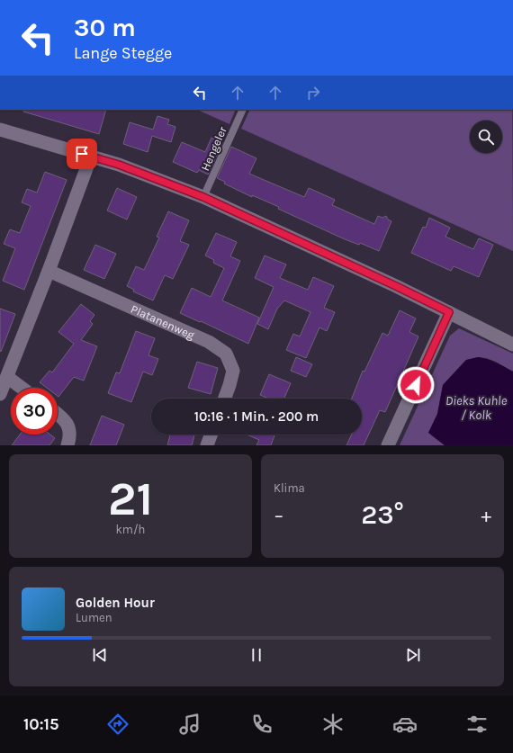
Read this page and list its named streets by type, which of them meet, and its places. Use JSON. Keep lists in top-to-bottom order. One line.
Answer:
{"streets":{"street":["Platanenweg"],"lane":["Hengeler"]},"water":["Dieks Kuhle / Kolk"],"page":{"turn":["30 m","Lange Stegge"],"limit":"30","trip":"10:16 · 1 Min. · 200 m","tile":[["21","km/h"],"Klima"],"heat":["−","23°","+"],"song":["Golden Hour","Lumen"],"tabs":"10:15"}}
